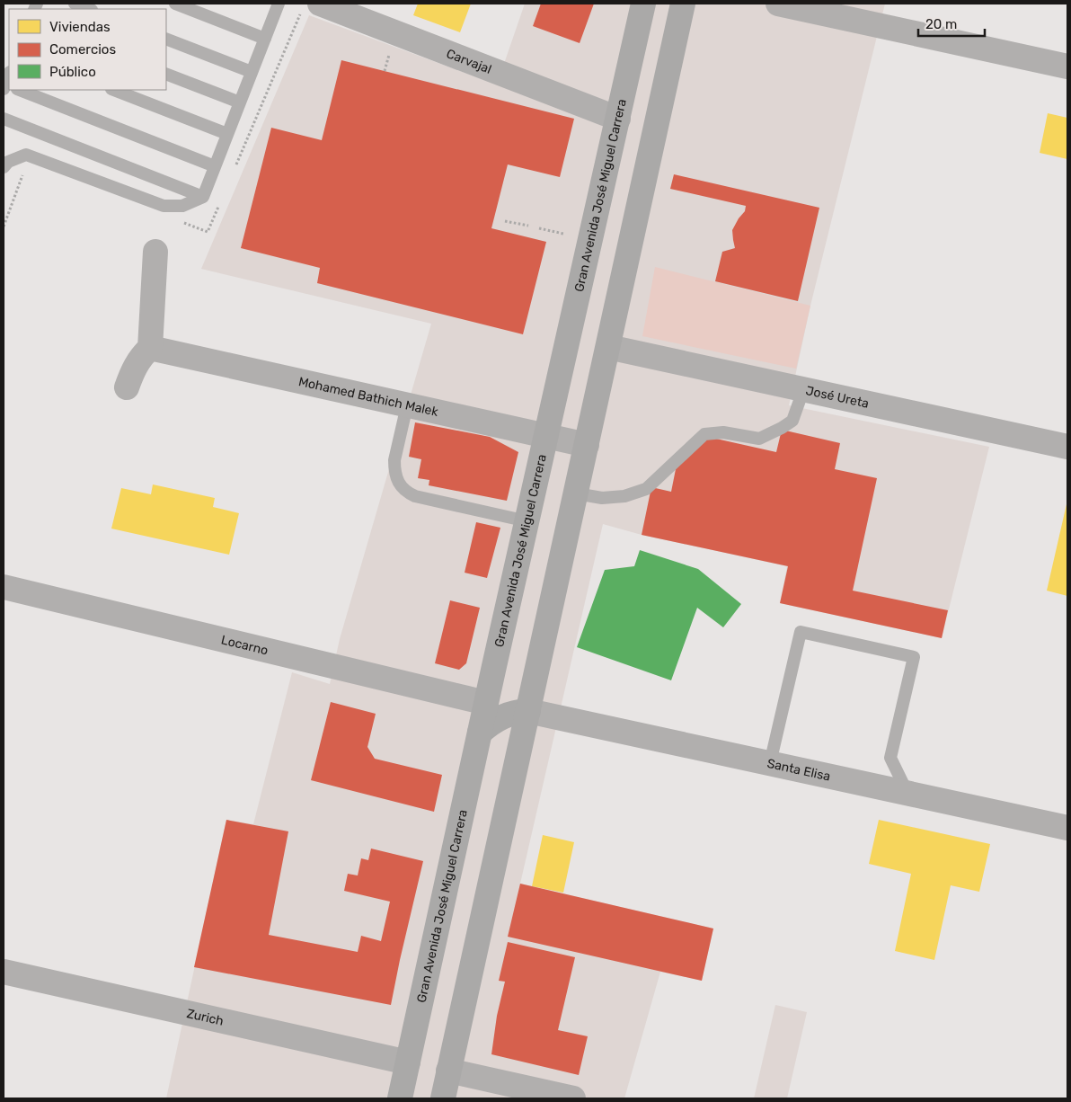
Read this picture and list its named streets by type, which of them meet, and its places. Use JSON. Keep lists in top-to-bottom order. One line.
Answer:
{"streets":{"main road":["Gran Avenida José Miguel Carrera"],"street":["Carvajal","Mohamed Bathich Malek","José Ureta","Locarno","Santa Elisa","Zurich"]},"crossings":[["Carvajal","Gran Avenida José Miguel Carrera"],["Gran Avenida José Miguel Carrera","Mohamed Bathich Malek"],["Gran Avenida José Miguel Carrera","Locarno"],["Gran Avenida José Miguel Carrera","Zurich"]],"legend":["Viviendas","Comercios","Público"],"scale_bar":"20 m"}
